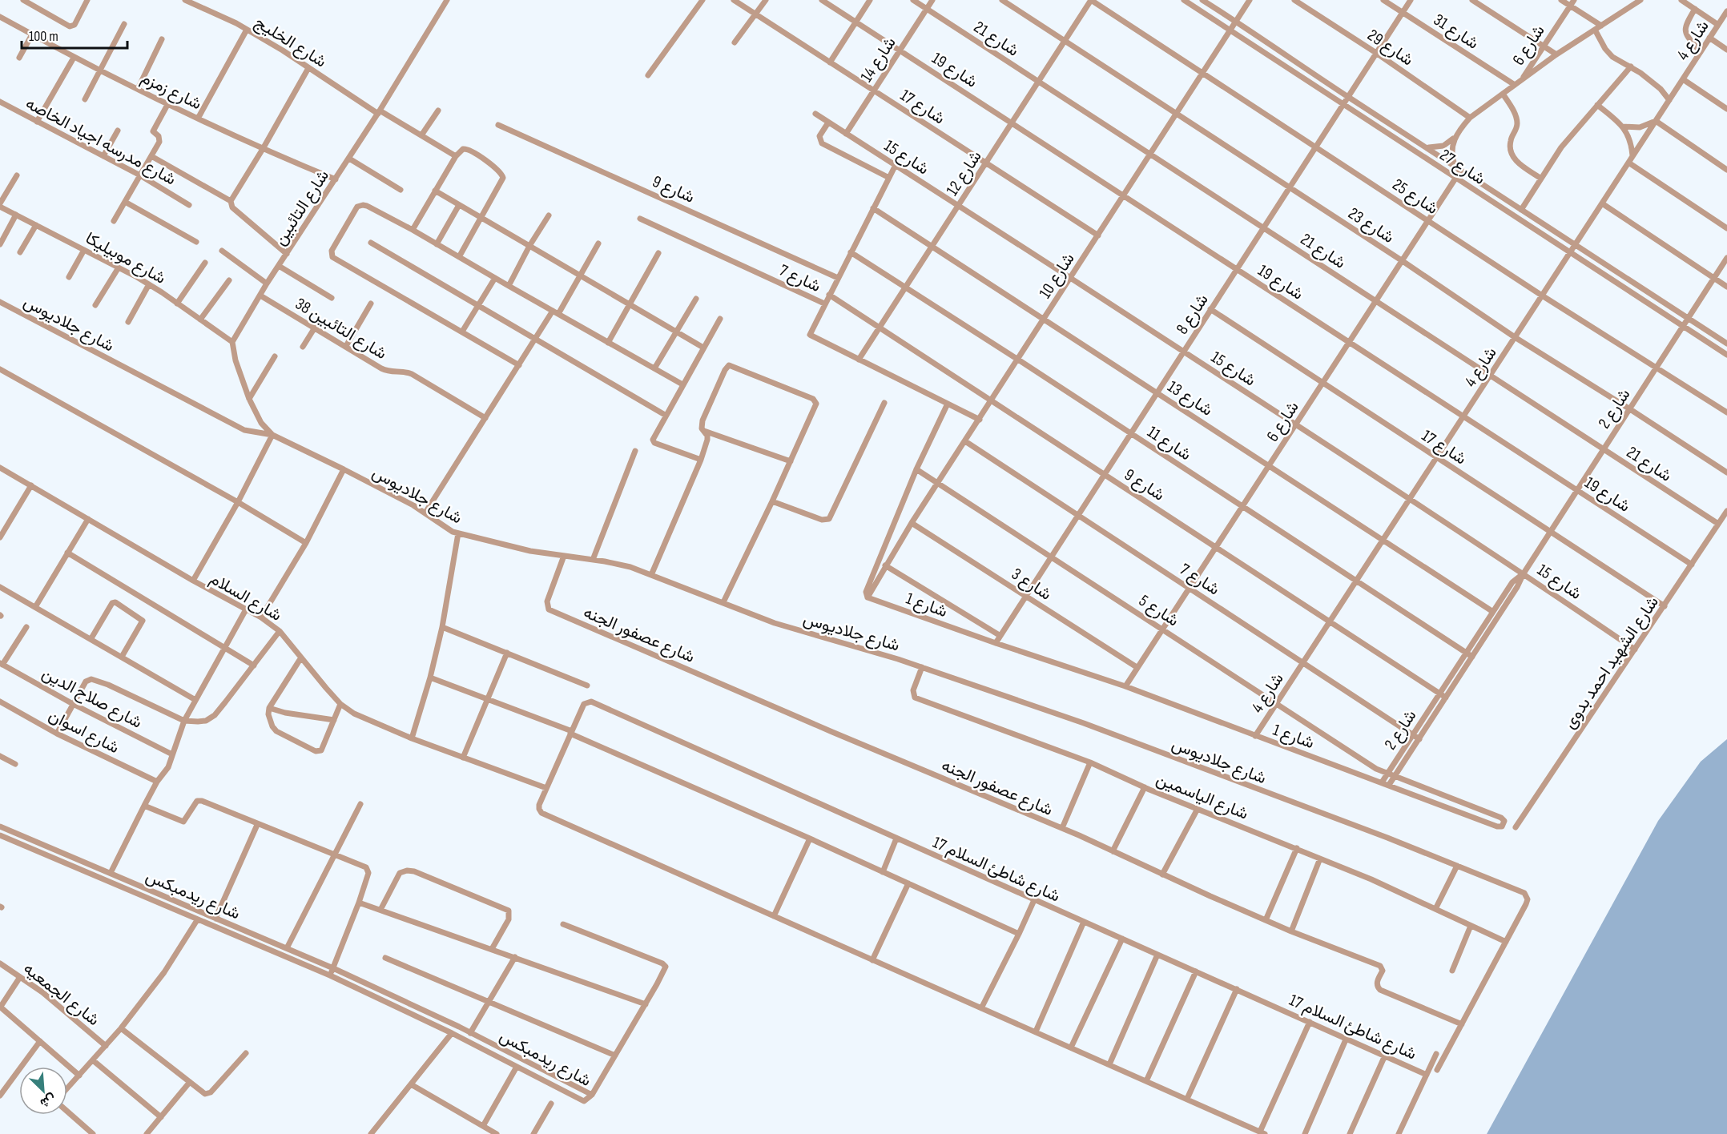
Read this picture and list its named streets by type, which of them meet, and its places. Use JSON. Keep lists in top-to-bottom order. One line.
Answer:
{"streets":{"street":["شارع 31","شارع 21","شارع 4","شارع الخليج","شارع 6","شارع 29","شارع 14","شارع 19","شارع زمزم","شارع 17","شارع مدرسه اجياد الخاصه","شارع 15","شارع 27","شارع 12","شارع 9","شارع 25","شارع التائبين","شارع 23","شارع موبيليكا","شارع 10","شارع 7","شارع 8","شارع جلاديوس","شارع التائبين 38","شارع 13","شارع 2","شارع 11","شارع 3","شارع السلام","شارع 1","شارع 5","شارع عصفور الجنه","شارع الشهيد احمد بدوى","شارع صلاح الدين","شارع اسوان","شارع الياسمين","شارع شاطئ السلام 17","شارع ريدمبكس","شارع الجمعيه"]},"crossings":[["شارع 31","شارع 8"],["شارع 21","شارع 4"],["شارع 21","شارع 6"],["شارع 21","شارع 14"],["شارع 21","شارع 12"],["شارع 21","شارع 10"],["شارع 21","شارع 8"],["شارع 21","شارع 2"],["شارع 21","شارع الشهيد احمد بدوى"],["شارع 4","شارع 19"],["شارع 4","شارع 17"],["شارع 4","شارع 15"],["شارع 4","شارع 27"],["شارع 4","شارع 9"],["شارع 4","شارع 25"],["شارع 4","شارع 23"],["شارع 4","شارع 7"],["شارع 4","شارع 13"],["شارع 4","شارع 11"],["شارع 4","شارع 1"],["شارع 4","شارع 5"],["شارع الخليج","شارع التائبين"],["شارع 6","شارع 19"],["شارع 6","شارع 17"],["شارع 6","شارع 15"],["شارع 6","شارع 27"],["شارع 6","شارع 9"],["شارع 6","شارع 25"],["شارع 6","شارع 23"],["شارع 6","شارع 7"],["شارع 6","شارع 13"],["شارع 6","شارع 11"],["شارع 6","شارع 3"],["شارع 6","شارع 1"],["شارع 6","شارع 5"],["شارع 29","شارع 8"],["شارع 14","شارع 19"],["شارع 14","شارع 17"],["شارع 14","شارع 15"],["شارع 19","شارع 12"],["شارع 19","شارع 10"],["شارع 19","شارع 8"],["شارع 19","شارع 2"],["شارع 19","شارع الشهيد احمد بدوى"],["شارع زمزم","شارع التائبين"],["شارع 17","شارع 12"],["شارع 17","شارع 10"],["شارع 17","شارع 8"],["شارع 17","شارع 2"],["شارع 17","شارع الشهيد احمد بدوى"],["شارع 15","شارع 12"],["شارع 15","شارع 10"],["شارع 15","شارع 8"],["شارع 15","شارع 2"],["شارع 15","شارع الشهيد احمد بدوى"],["شارع 27","شارع 10"],["شارع 27","شارع 8"],["شارع 27","شارع 2"],["شارع 12","شارع 9"],["شارع 12","شارع 25"],["شارع 12","شارع 23"],["شارع 12","شارع 7"],["شارع 12","شارع 13"],["شارع 12","شارع 11"],["شارع 9","شارع 10"],["شارع 9","شارع 8"],["شارع 9","شارع 2"],["شارع 25","شارع 10"],["شارع 25","شارع 8"],["شارع 25","شارع 2"],["شارع التائبين","شارع موبيليكا"],["شارع التائبين","شارع التائبين 38"],["شارع 23","شارع 10"],["شارع 23","شارع 8"],["شارع 23","شارع 2"],["شارع 10","شارع 7"],["شارع 10","شارع 13"],["شارع 10","شارع 11"],["شارع 10","شارع 3"],["شارع 10","شارع 1"],["شارع 10","شارع 5"],["شارع 7","شارع 8"],["شارع 7","شارع 2"],["شارع 8","شارع 13"],["شارع 8","شارع 11"],["شارع 8","شارع 3"],["شارع 8","شارع 1"],["شارع 8","شارع 5"],["شارع جلاديوس","شارع عصفور الجنه"],["شارع جلاديوس","شارع الياسمين"],["شارع 13","شارع 2"],["شارع 2","شارع 11"],["شارع 2","شارع 1"],["شارع 2","شارع 5"],["شارع السلام","شارع شاطئ السلام 17"],["شارع 1","شارع 5"]],"scale_bar":"100 m","north":"bottom right"}
